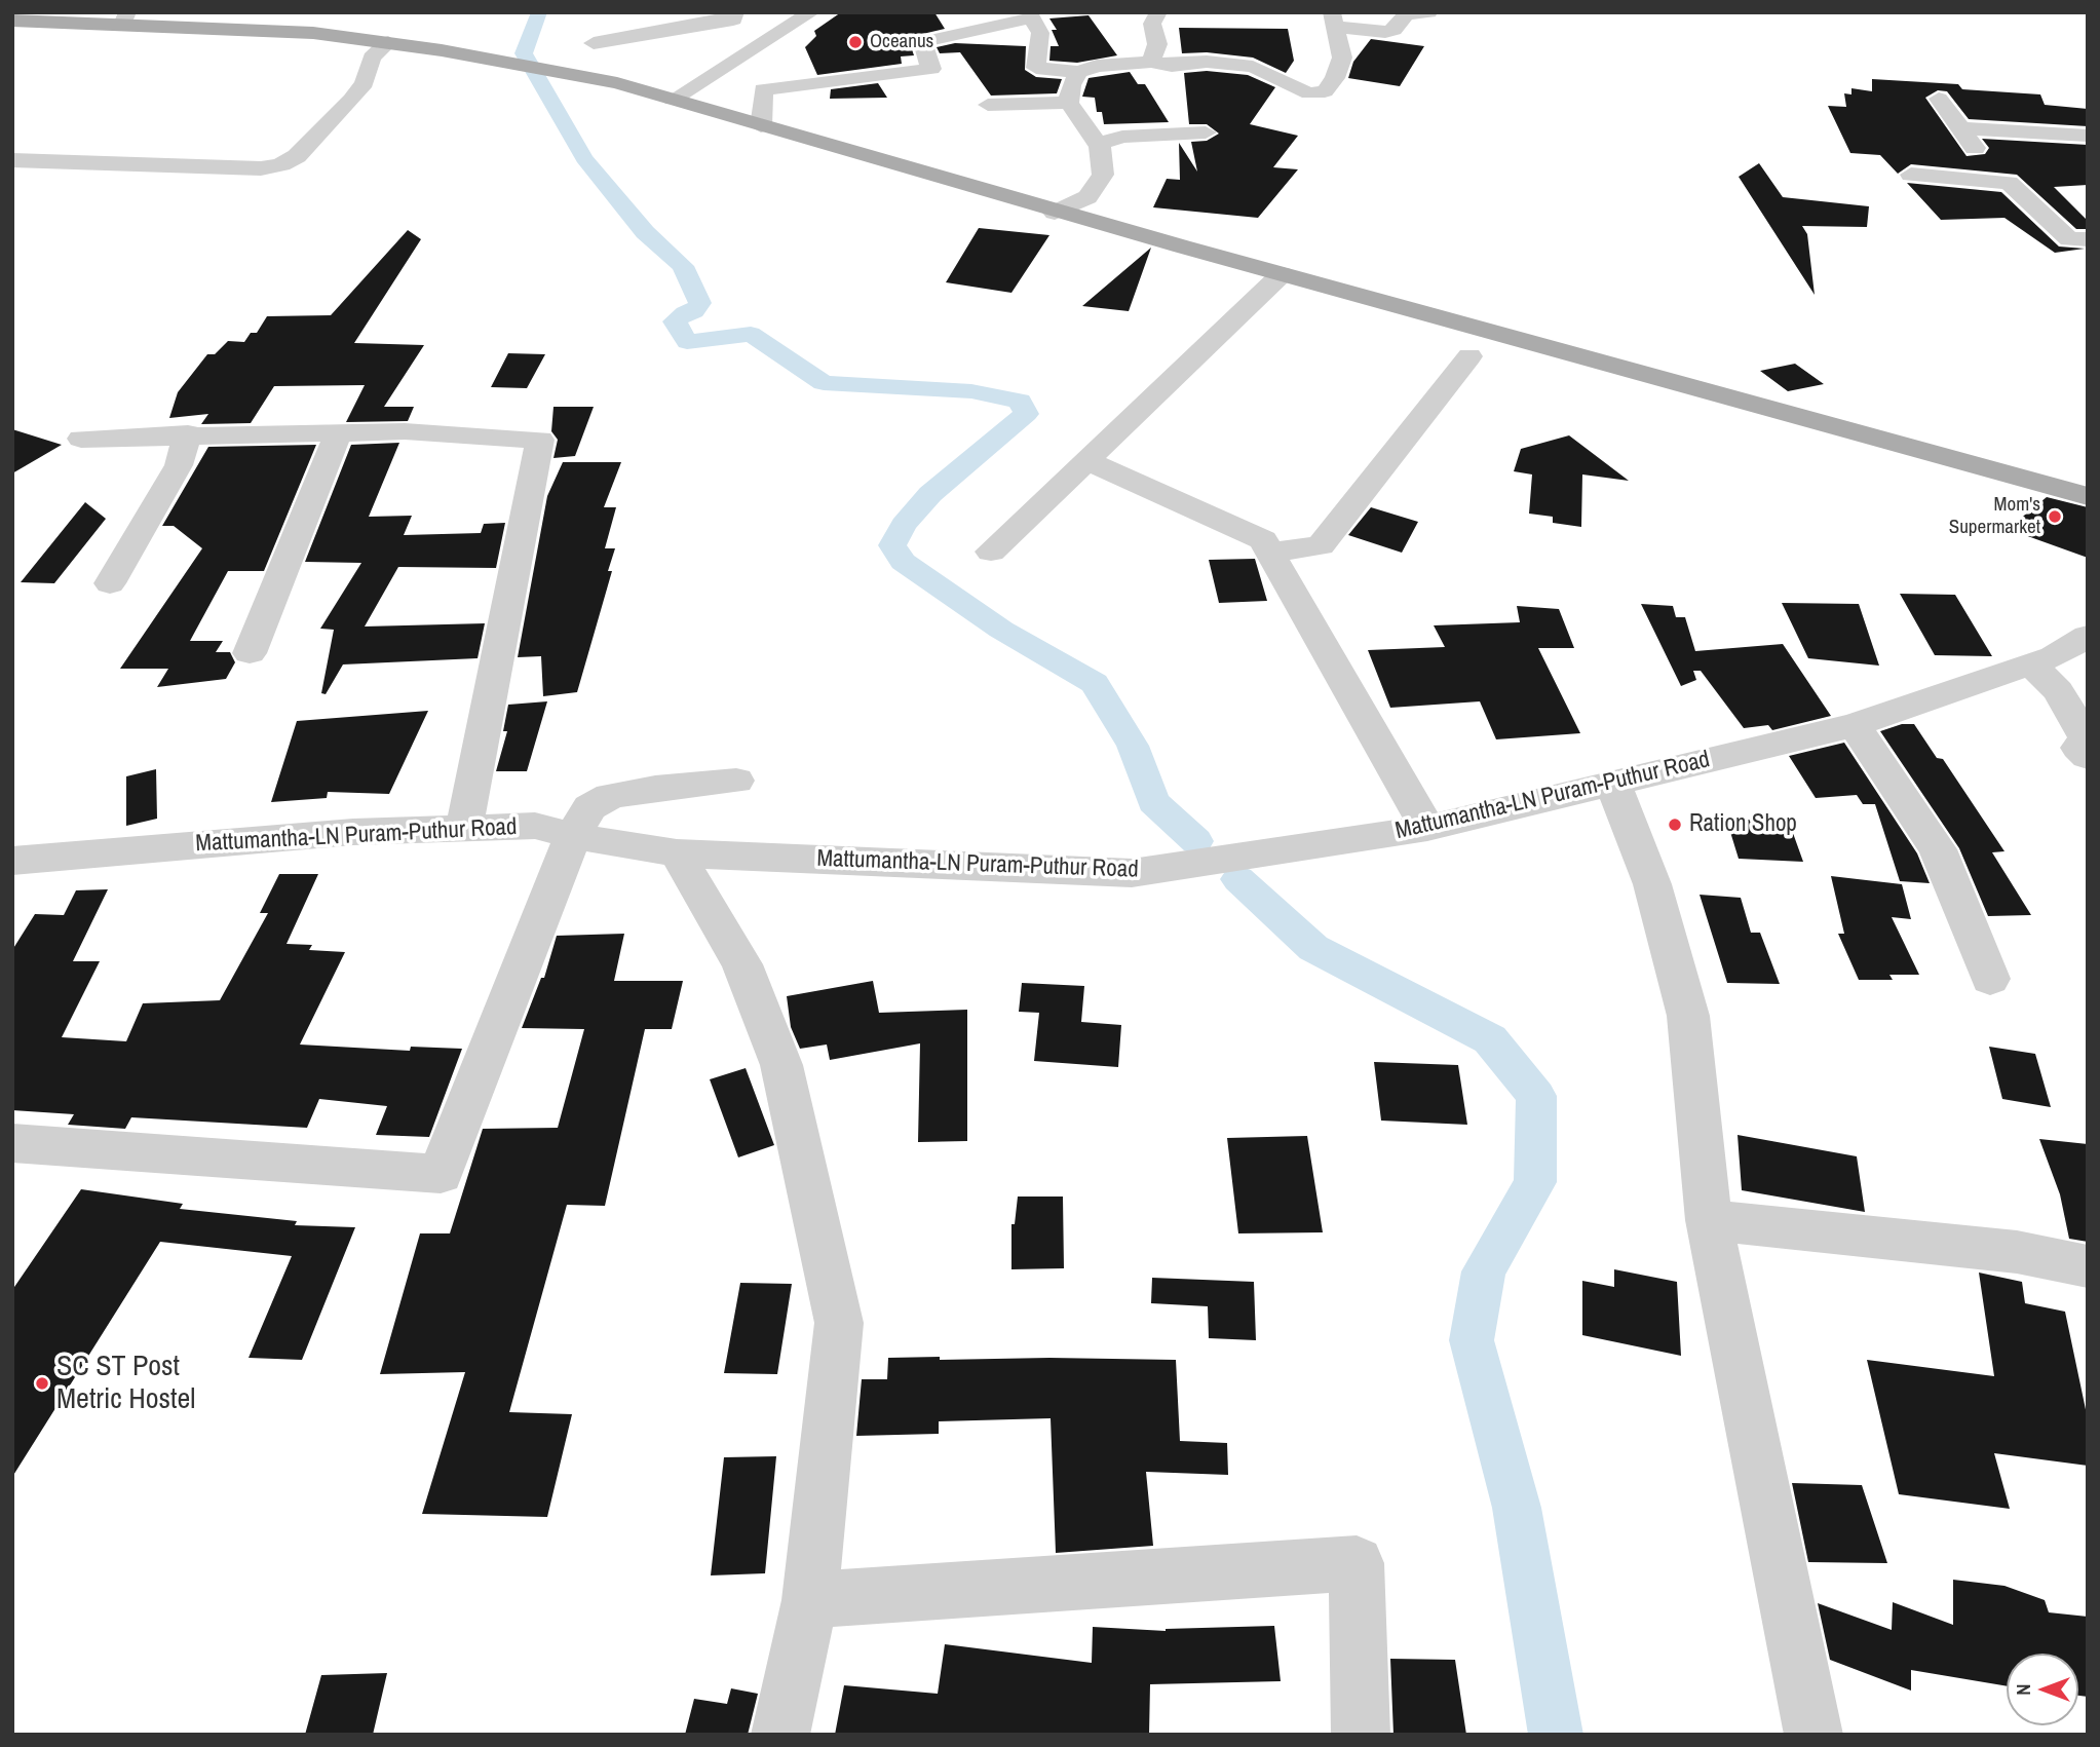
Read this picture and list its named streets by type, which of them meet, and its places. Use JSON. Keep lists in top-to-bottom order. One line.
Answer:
{"streets":{"street":["Mattumantha-LN Puram-Puthur Road"]},"places":["Oceanus","Mom's Supermarket","Ration Shop","SC ST Post Metric Hostel"],"north":"left"}
